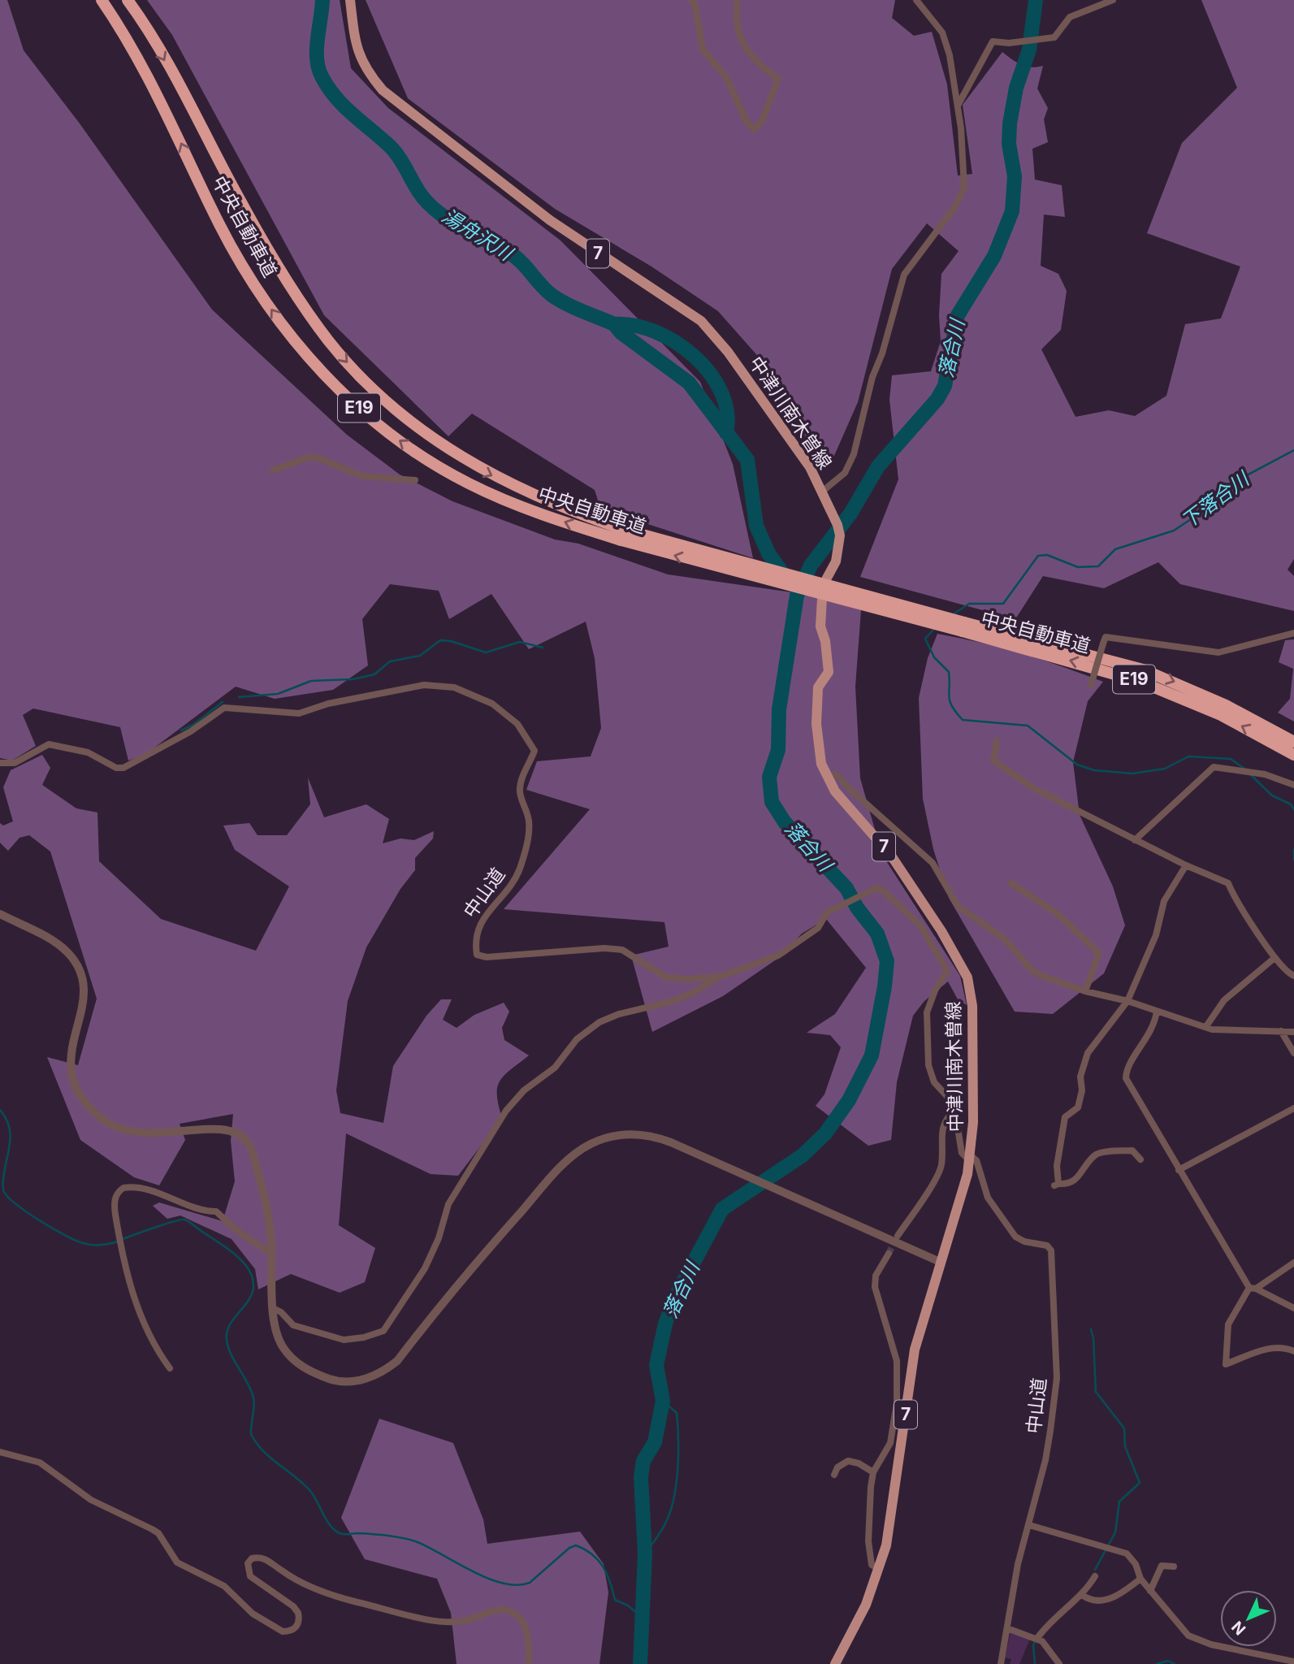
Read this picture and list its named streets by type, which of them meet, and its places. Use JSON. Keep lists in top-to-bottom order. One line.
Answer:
{"streets":{"highway":["中央自動車道","E19"],"main road":["7","中津川南木曽線"],"street":["中山道"]},"crossings":[["中津川南木曽線","中山道"]],"water":["湯舟沢川","落合川","下落合川"],"north":"bottom left"}
